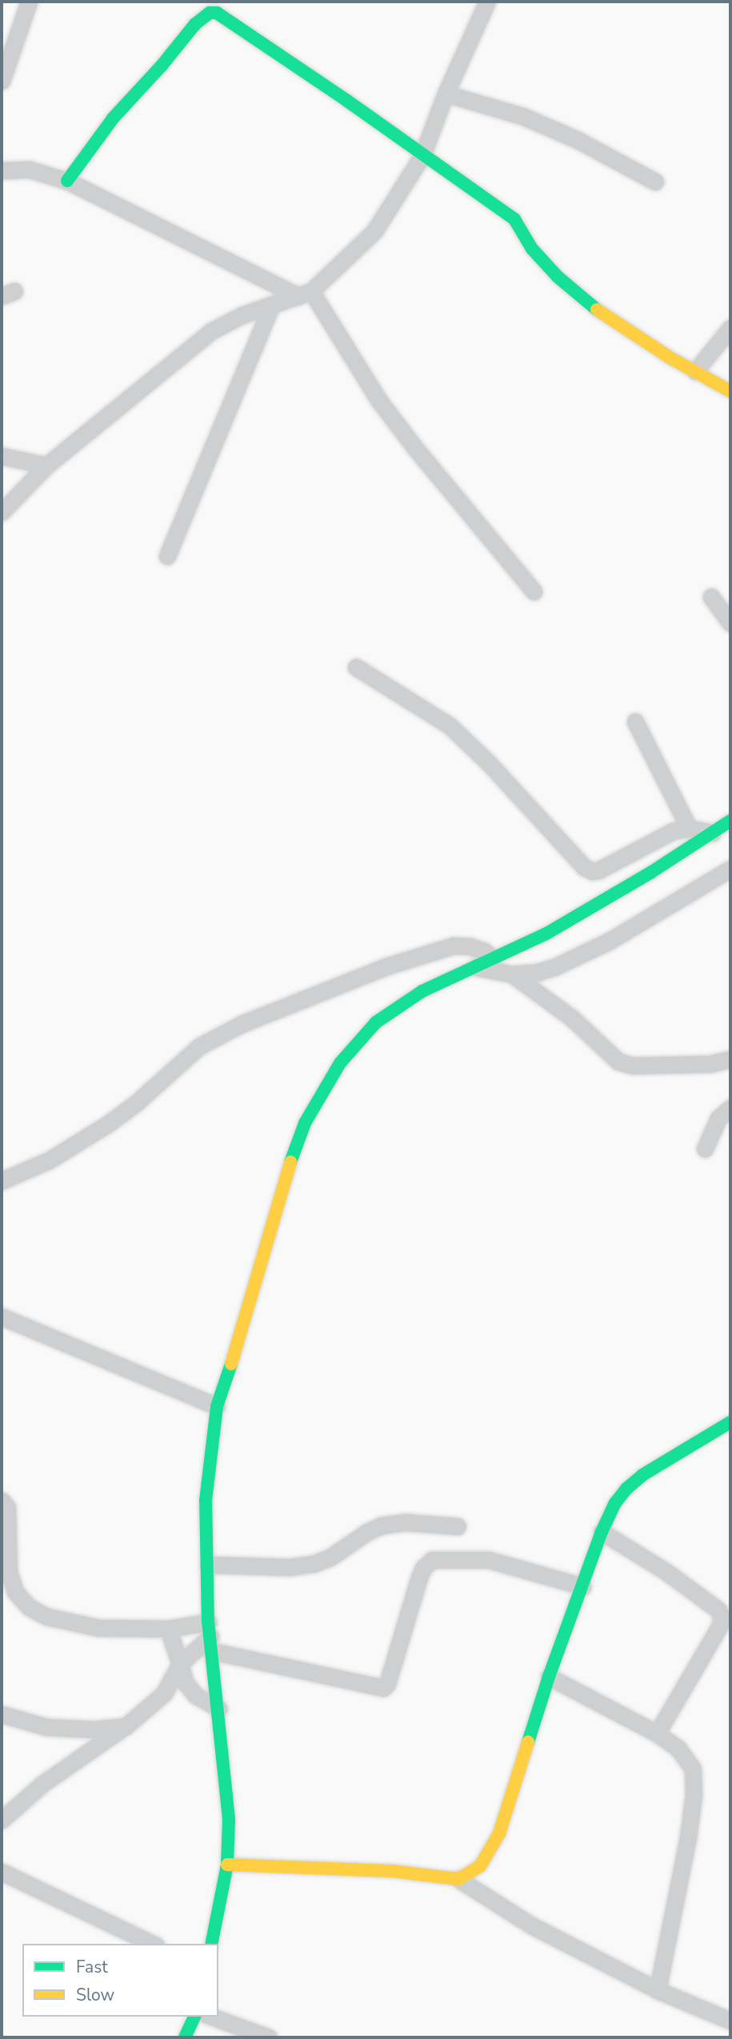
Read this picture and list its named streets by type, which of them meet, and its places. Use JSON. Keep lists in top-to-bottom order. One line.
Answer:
{"legend":["Fast","Slow"]}
